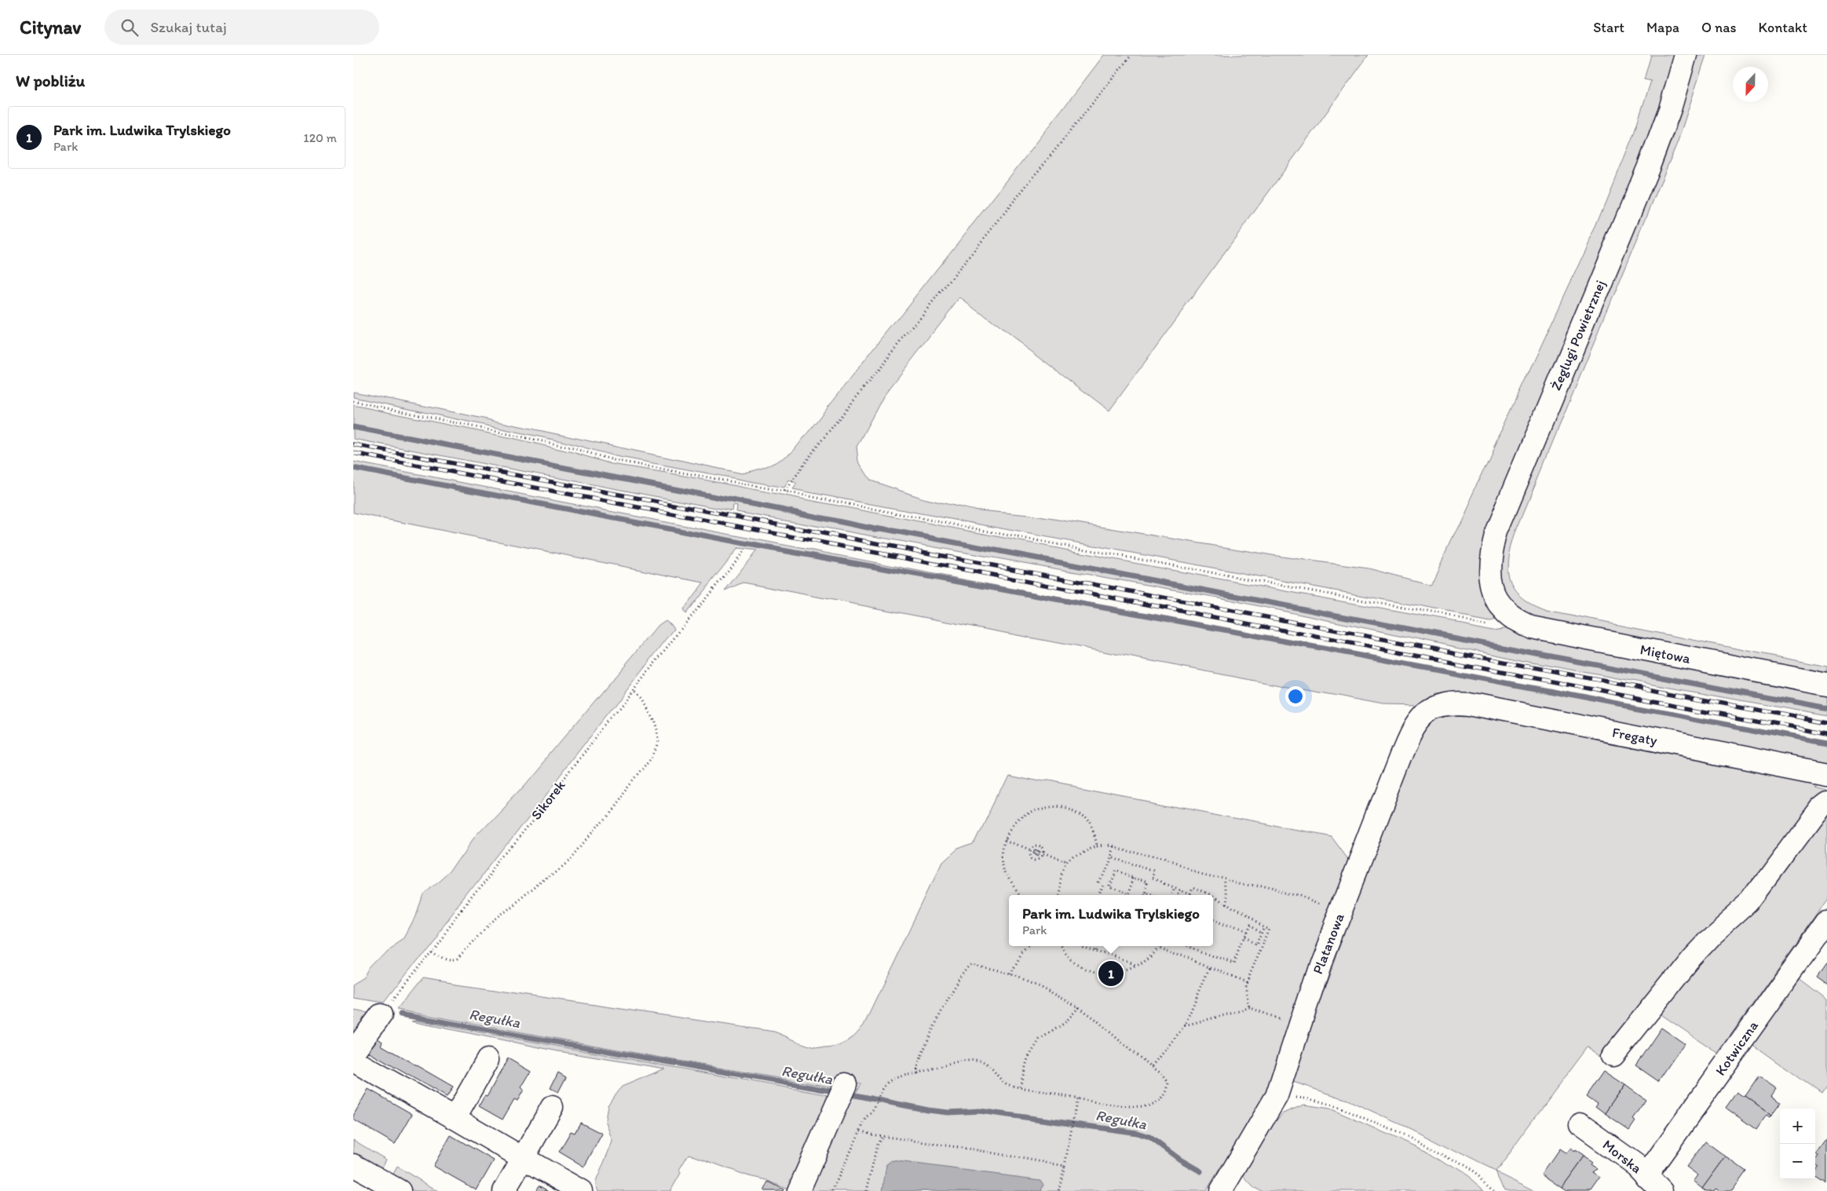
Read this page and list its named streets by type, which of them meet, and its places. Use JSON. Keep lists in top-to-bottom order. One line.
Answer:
{"streets":{"street":["Żeglugi Powietrznej","Miętowa","Fregaty","Platanowa","Kotwiczna","Morska"],"path":["Sikorek"]},"crossings":[["Żeglugi Powietrznej","Miętowa"],["Fregaty","Platanowa"],["Kotwiczna","Morska"]],"water":["Regułka"],"north":"bottom","page":{"header":"Citynav","search":"Szukaj tutaj","nav":["Start","Mapa","O nas","Kontakt"],"heading":"W pobliżu","list":[{"mark":"1","name":"Park im. Ludwika Trylskiego","note":"Park","value":"120 m"}],"popup":["Park im. Ludwika Trylskiego","Park"],"pins":"1","map_buttons":["+","−"]}}
